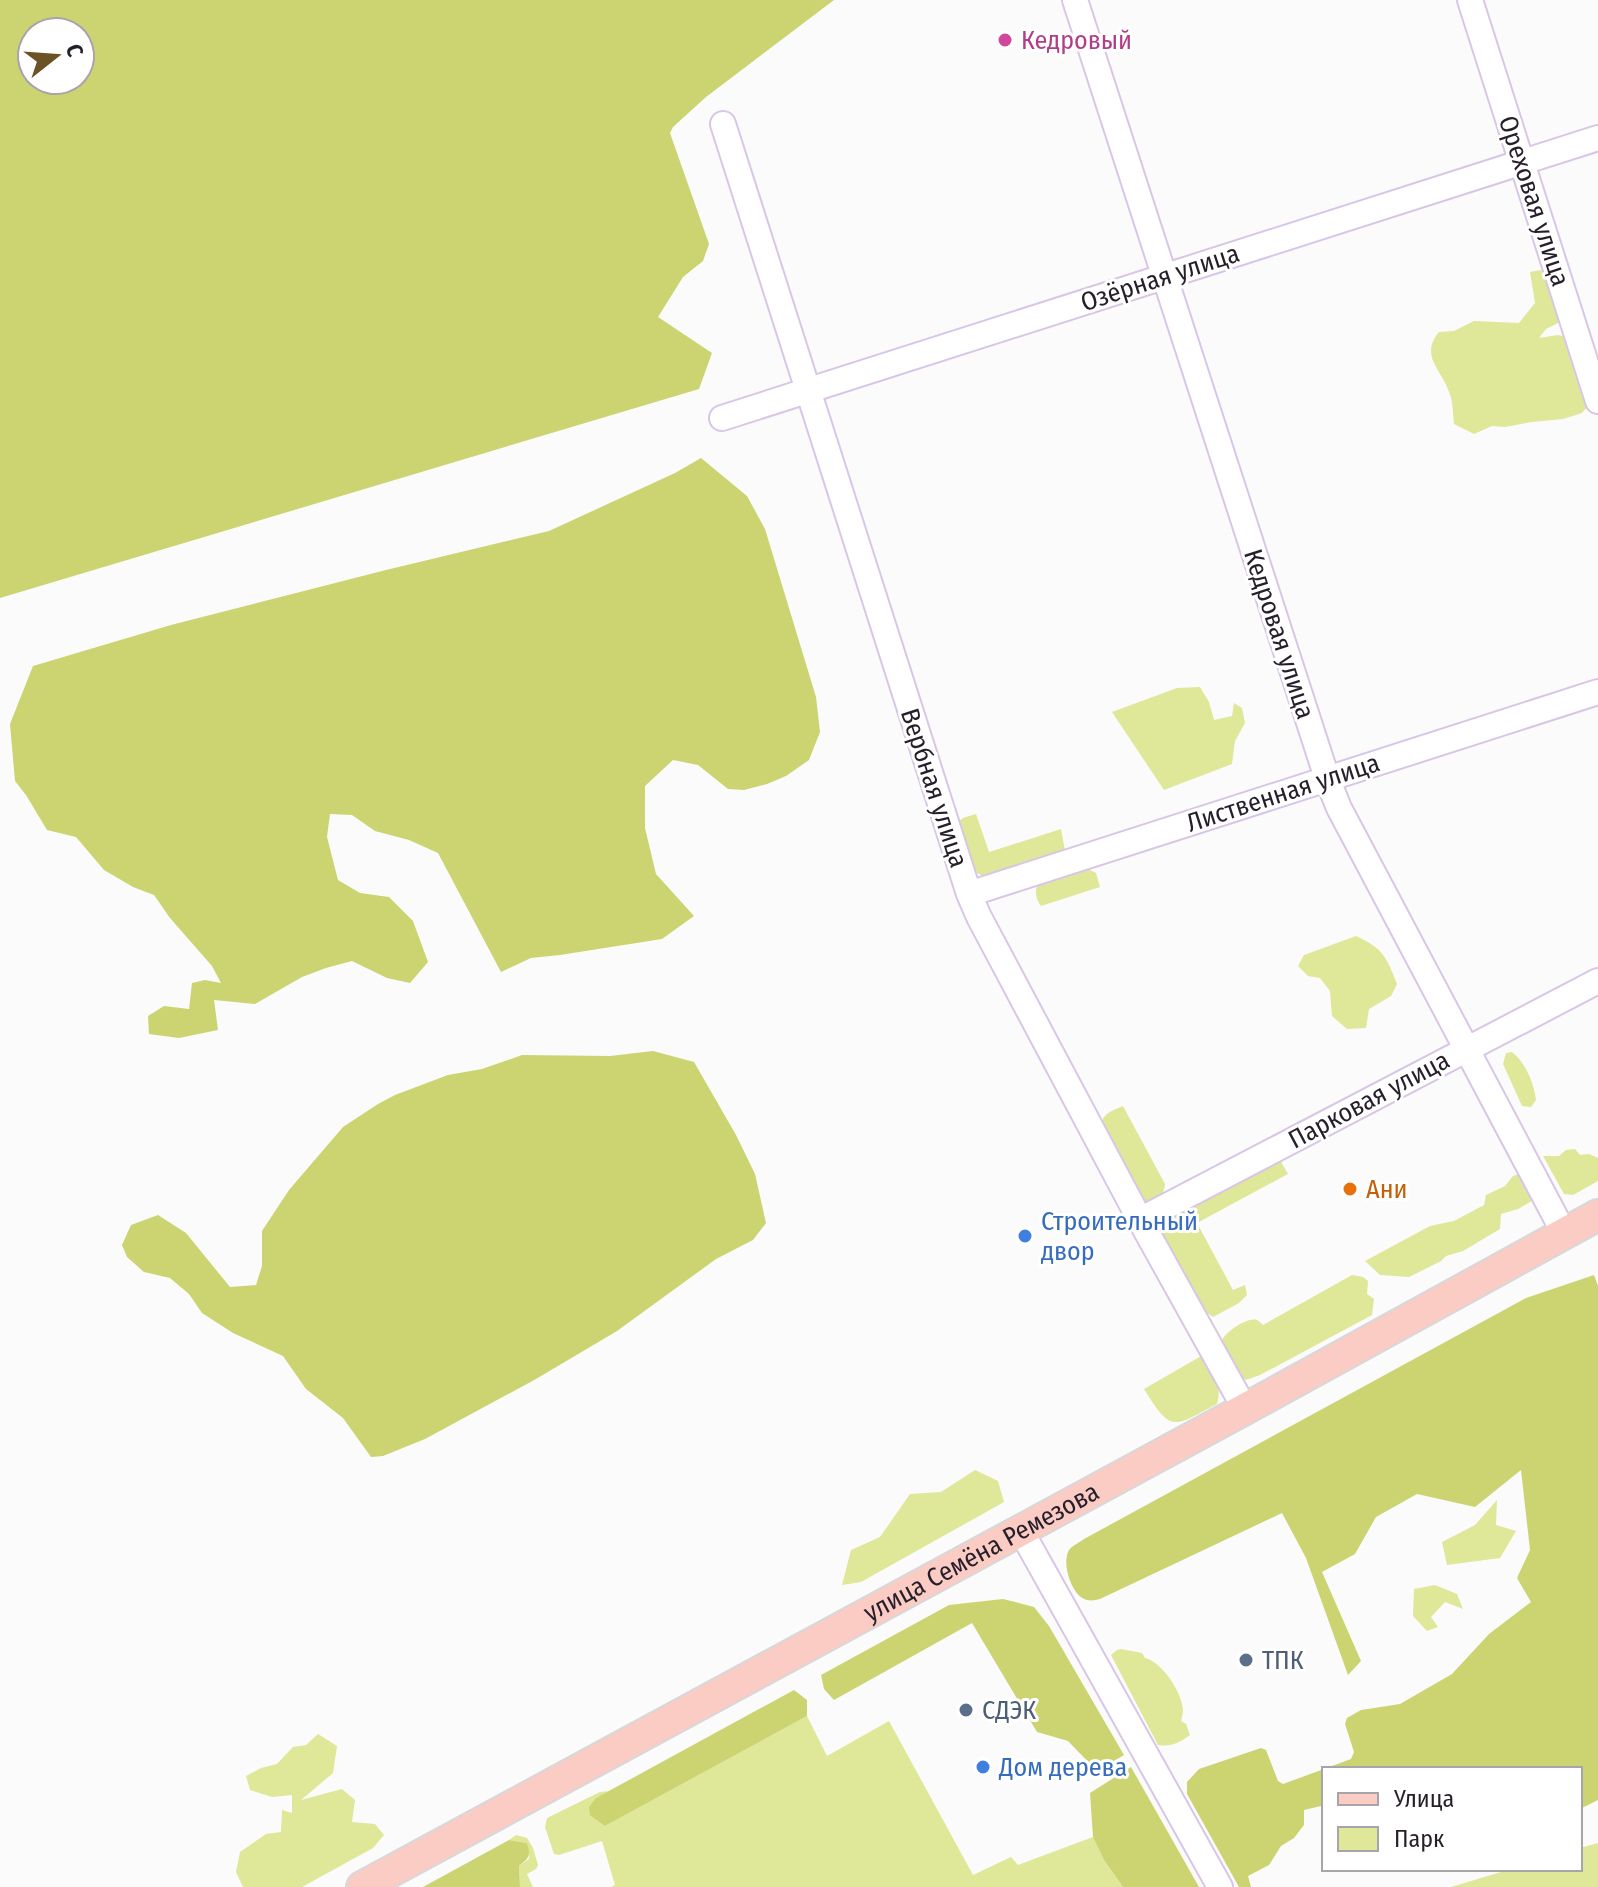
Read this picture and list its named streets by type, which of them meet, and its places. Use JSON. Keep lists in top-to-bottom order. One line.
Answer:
{"streets":{"main road":["улица Семёна Ремезова"],"street":["Ореховая улица","Озёрная улица","Кедровая улица","Вербная улица","Лиственная улица","Парковая улица"]},"crossings":[["Ореховая улица","Озёрная улица"],["Озёрная улица","Кедровая улица"],["Озёрная улица","Вербная улица"],["Кедровая улица","Лиственная улица"],["Кедровая улица","Парковая улица"],["Кедровая улица","улица Семёна Ремезова"],["Вербная улица","Лиственная улица"],["Вербная улица","Парковая улица"],["Вербная улица","улица Семёна Ремезова"]],"places":["Кедровый","Ани","Строительный двор","ТПК","СДЭК","Дом дерева"],"legend":["Улица","Парк"],"north":"right"}
